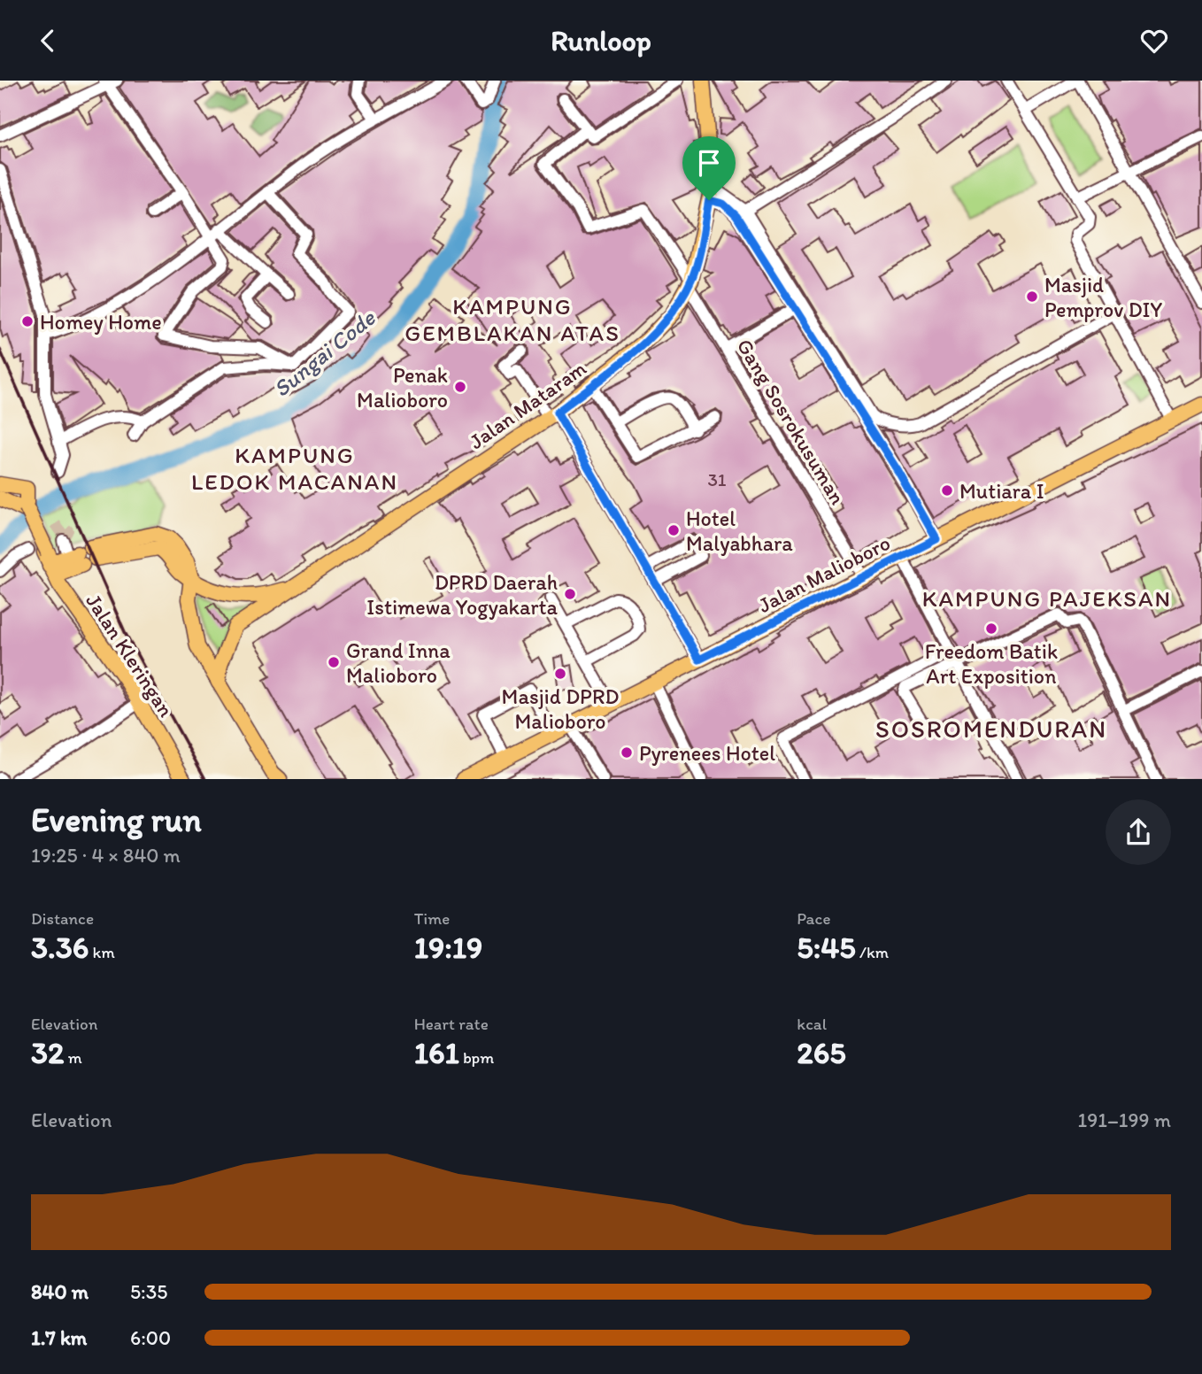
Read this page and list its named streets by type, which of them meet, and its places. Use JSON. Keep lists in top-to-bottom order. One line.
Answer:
{"streets":{"main road":["Jalan Mataram","Jalan Malioboro","Jalan Kleringan"],"street":["Gang Sosrokusuman"]},"crossings":[["Jalan Mataram","Gang Sosrokusuman"],["Gang Sosrokusuman","Jalan Malioboro"]],"districts":["KAMPUNG GEMBLAKAN ATAS","KAMPUNG LEDOK MACANAN","KAMPUNG PAJEKSAN","SOSROMENDURAN"],"water":["Sungai Code"],"places":["Masjid Pemprov DIY","Homey Home","Penak Malioboro","Mutiara I","Hotel Malyabhara","DPRD Daerah Istimewa Yogyakarta","Freedom Batik Art Exposition","Grand Inna Malioboro","Masjid DPRD Malioboro","Pyrenees Hotel"],"house_numbers":["31"],"page":{"header":"Runloop","heading":["Evening run","19:25 · 4 × 840 m"],"stats":[["Distance","3.36 km"],["Time","19:19"],["Pace","5:45 /km"],["Elevation","32 m"],["Heart rate","161 bpm"],["kcal","265"]],"chart":["Elevation","191–199 m"],"list":[{"name":"840 m","note":"5:35"},{"name":"1.7 km","note":"6:00"}]}}
